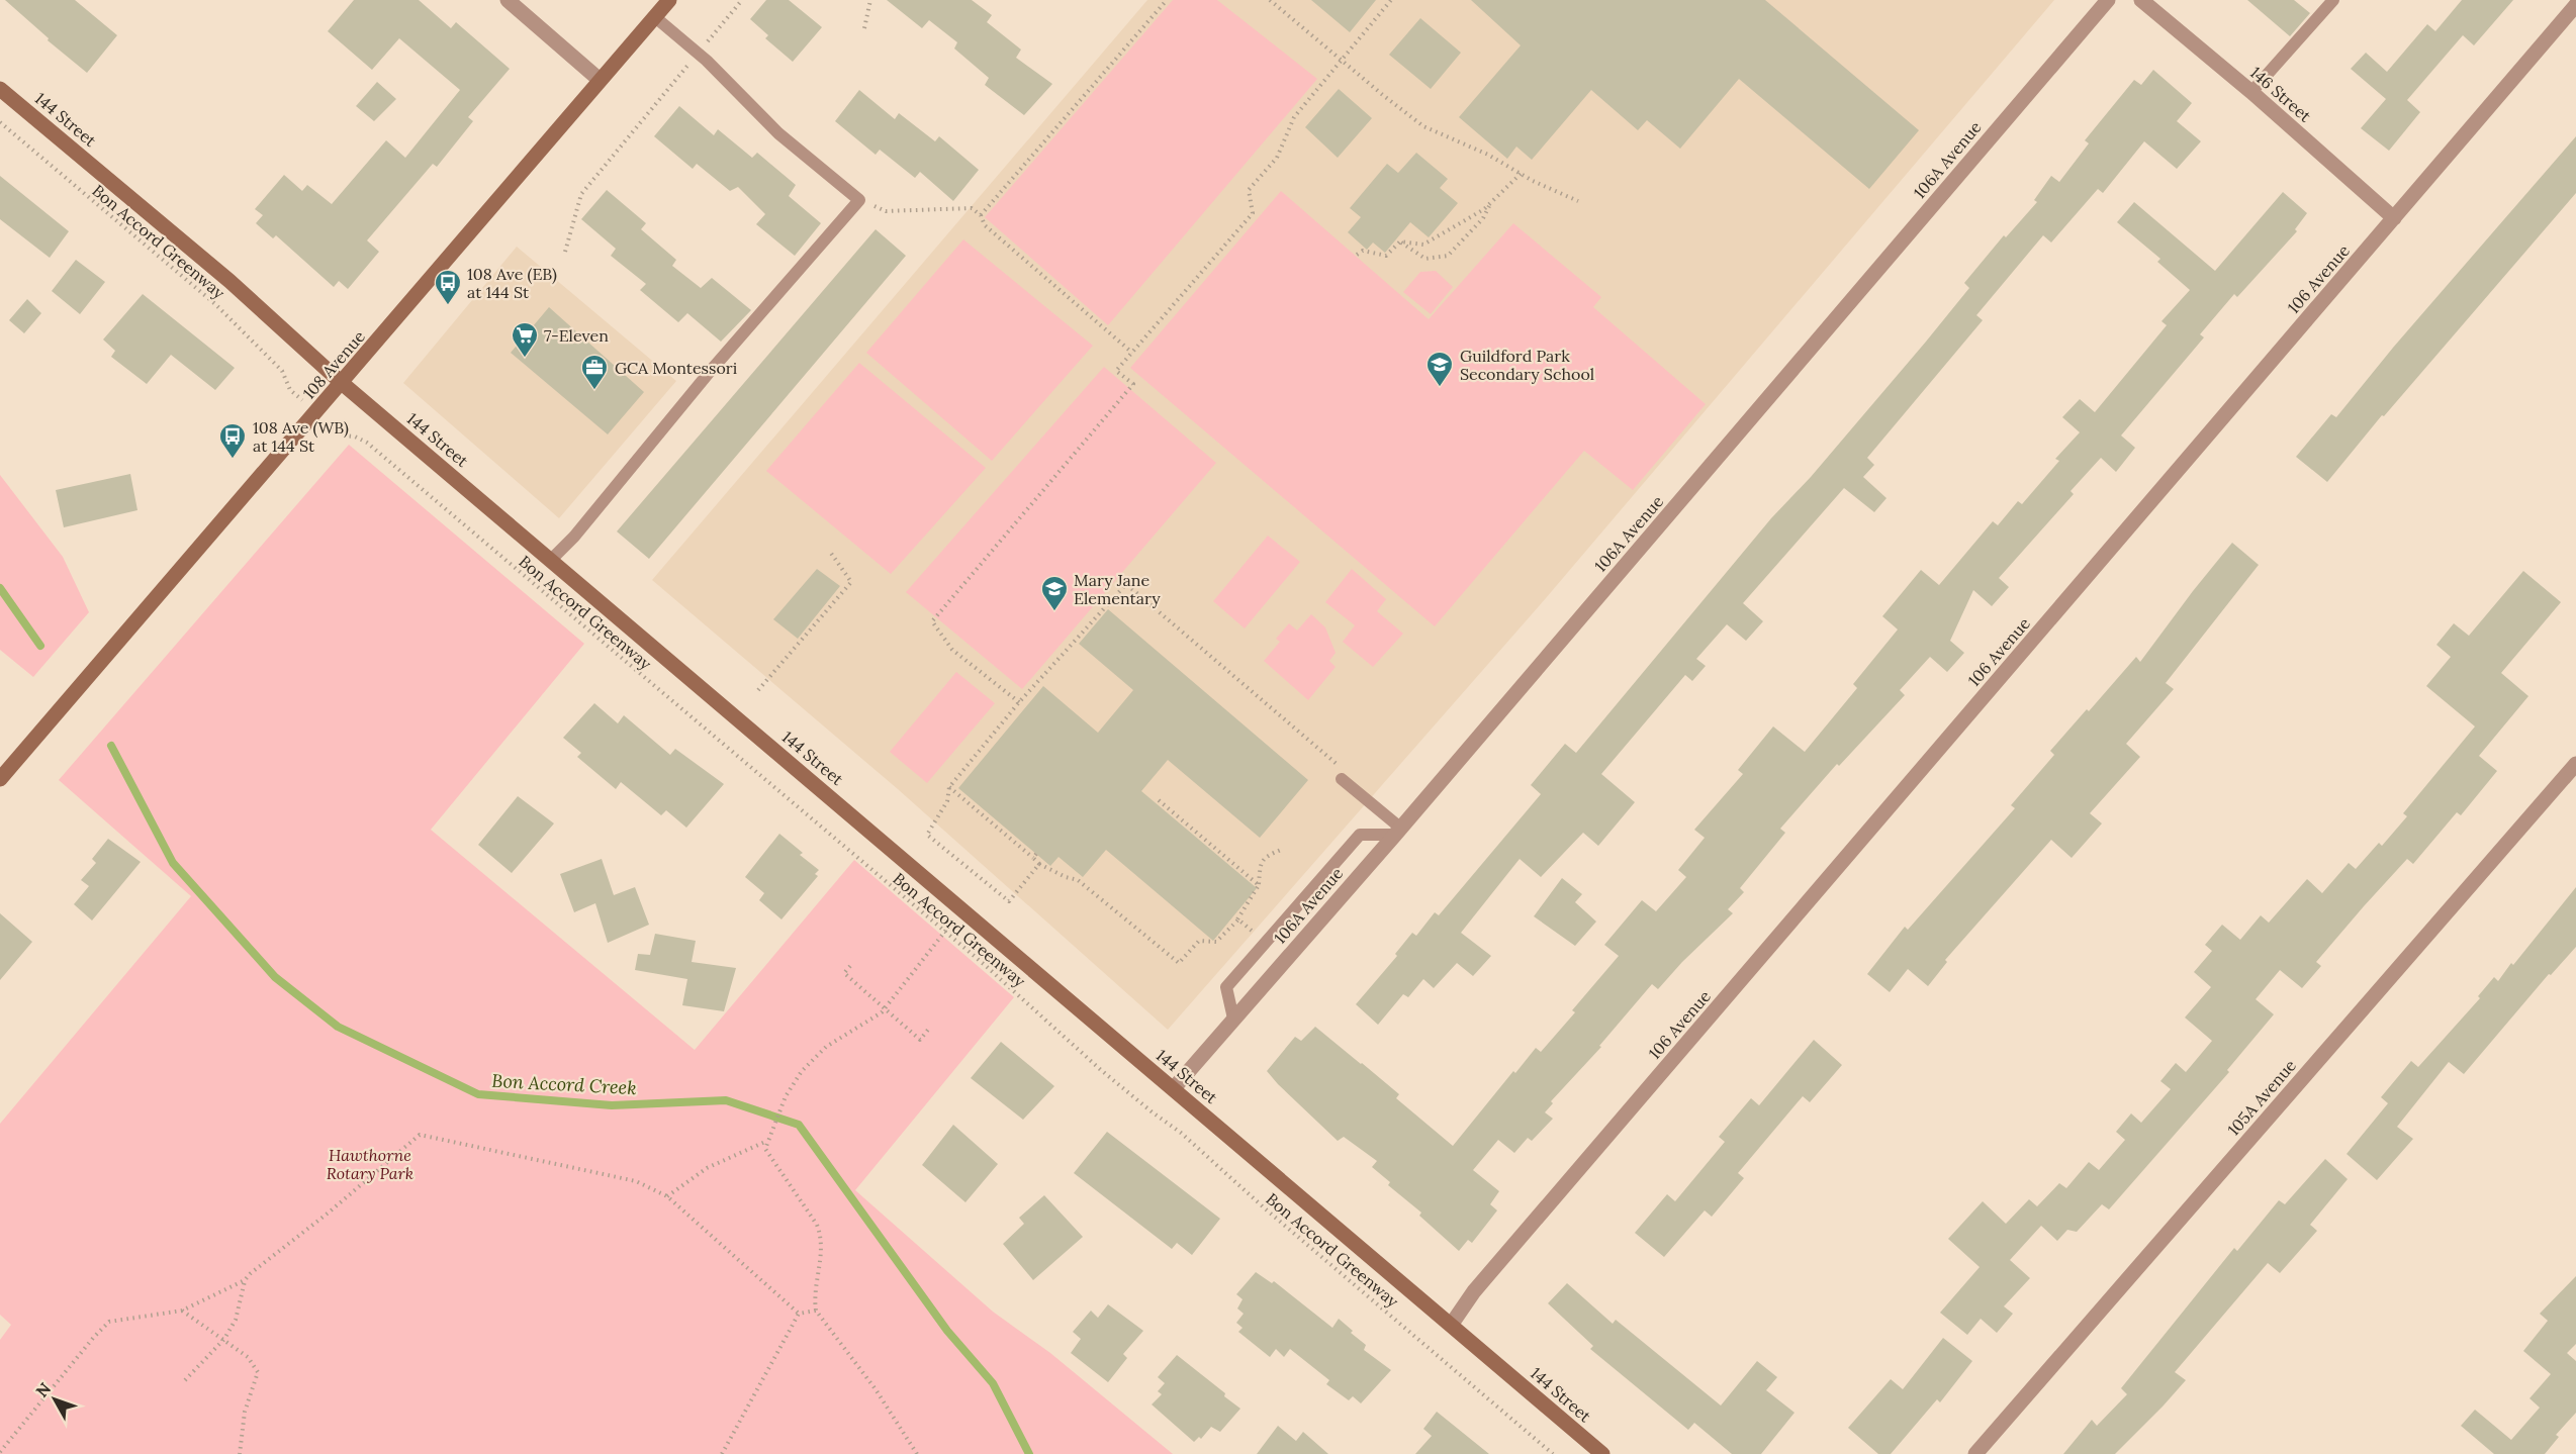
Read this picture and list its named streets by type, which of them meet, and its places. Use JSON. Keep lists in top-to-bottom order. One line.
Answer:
{"streets":{"main road":["144 Street","108 Avenue"],"street":["146 Street","106A Avenue","106 Avenue","105A Avenue"],"path":["Bon Accord Greenway"]},"crossings":[["146 Street","106 Avenue"],["144 Street","106A Avenue"],["144 Street","106 Avenue"],["144 Street","108 Avenue"]],"water":["Bon Accord Creek"],"parks":["Hawthorne Rotary Park"],"places":{"bus stop":["108 Ave (EB) at 144 St","108 Ave (WB) at 144 St"],"supermarket":["7-Eleven"],"school or university":["Guildford Park Secondary School","Mary Jane Elementary"],"office":["GCA Montessori"]},"north":"top left"}
